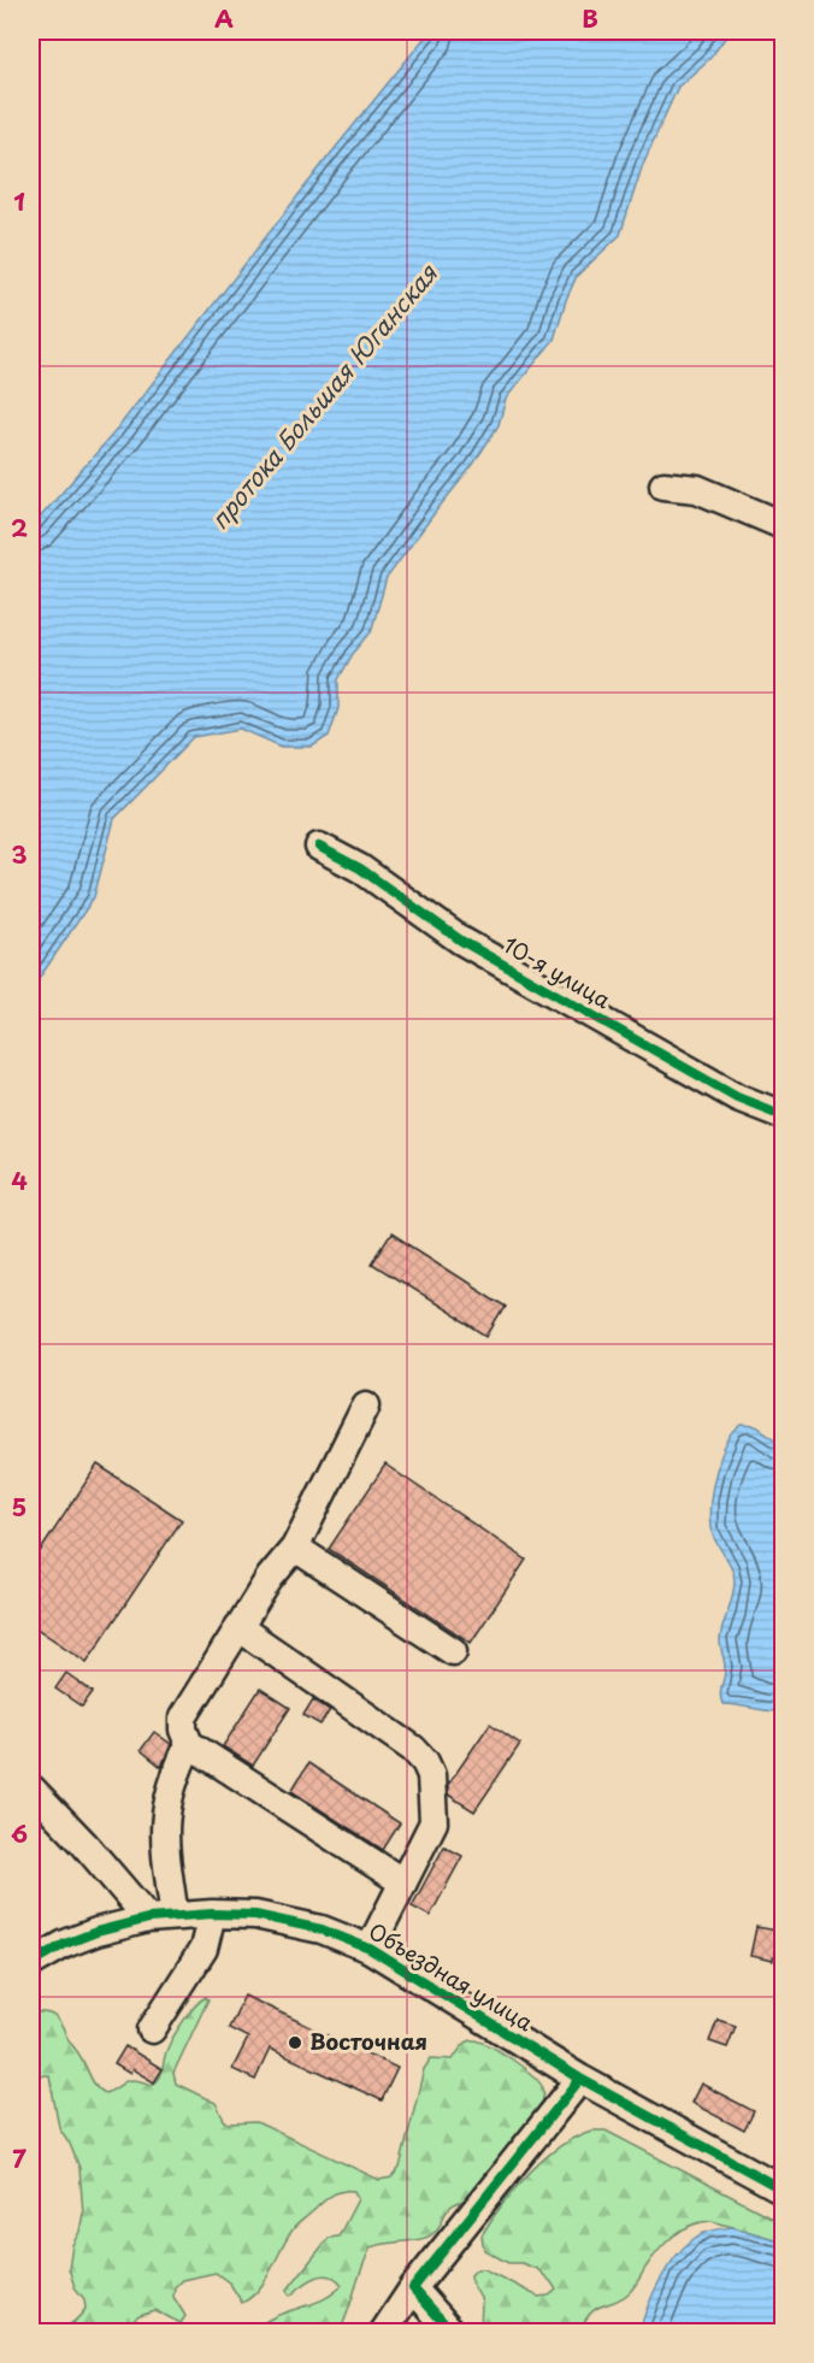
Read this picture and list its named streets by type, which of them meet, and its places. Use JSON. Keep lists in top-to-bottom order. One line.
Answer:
{"streets":{"street":["10-я улица","Объездная улица"]},"water":["протока Большая Юганская"],"places":["Восточная"],"grid":{"columns":["A","B"],"rows":["1","2","3","4","5","6","7"]}}
